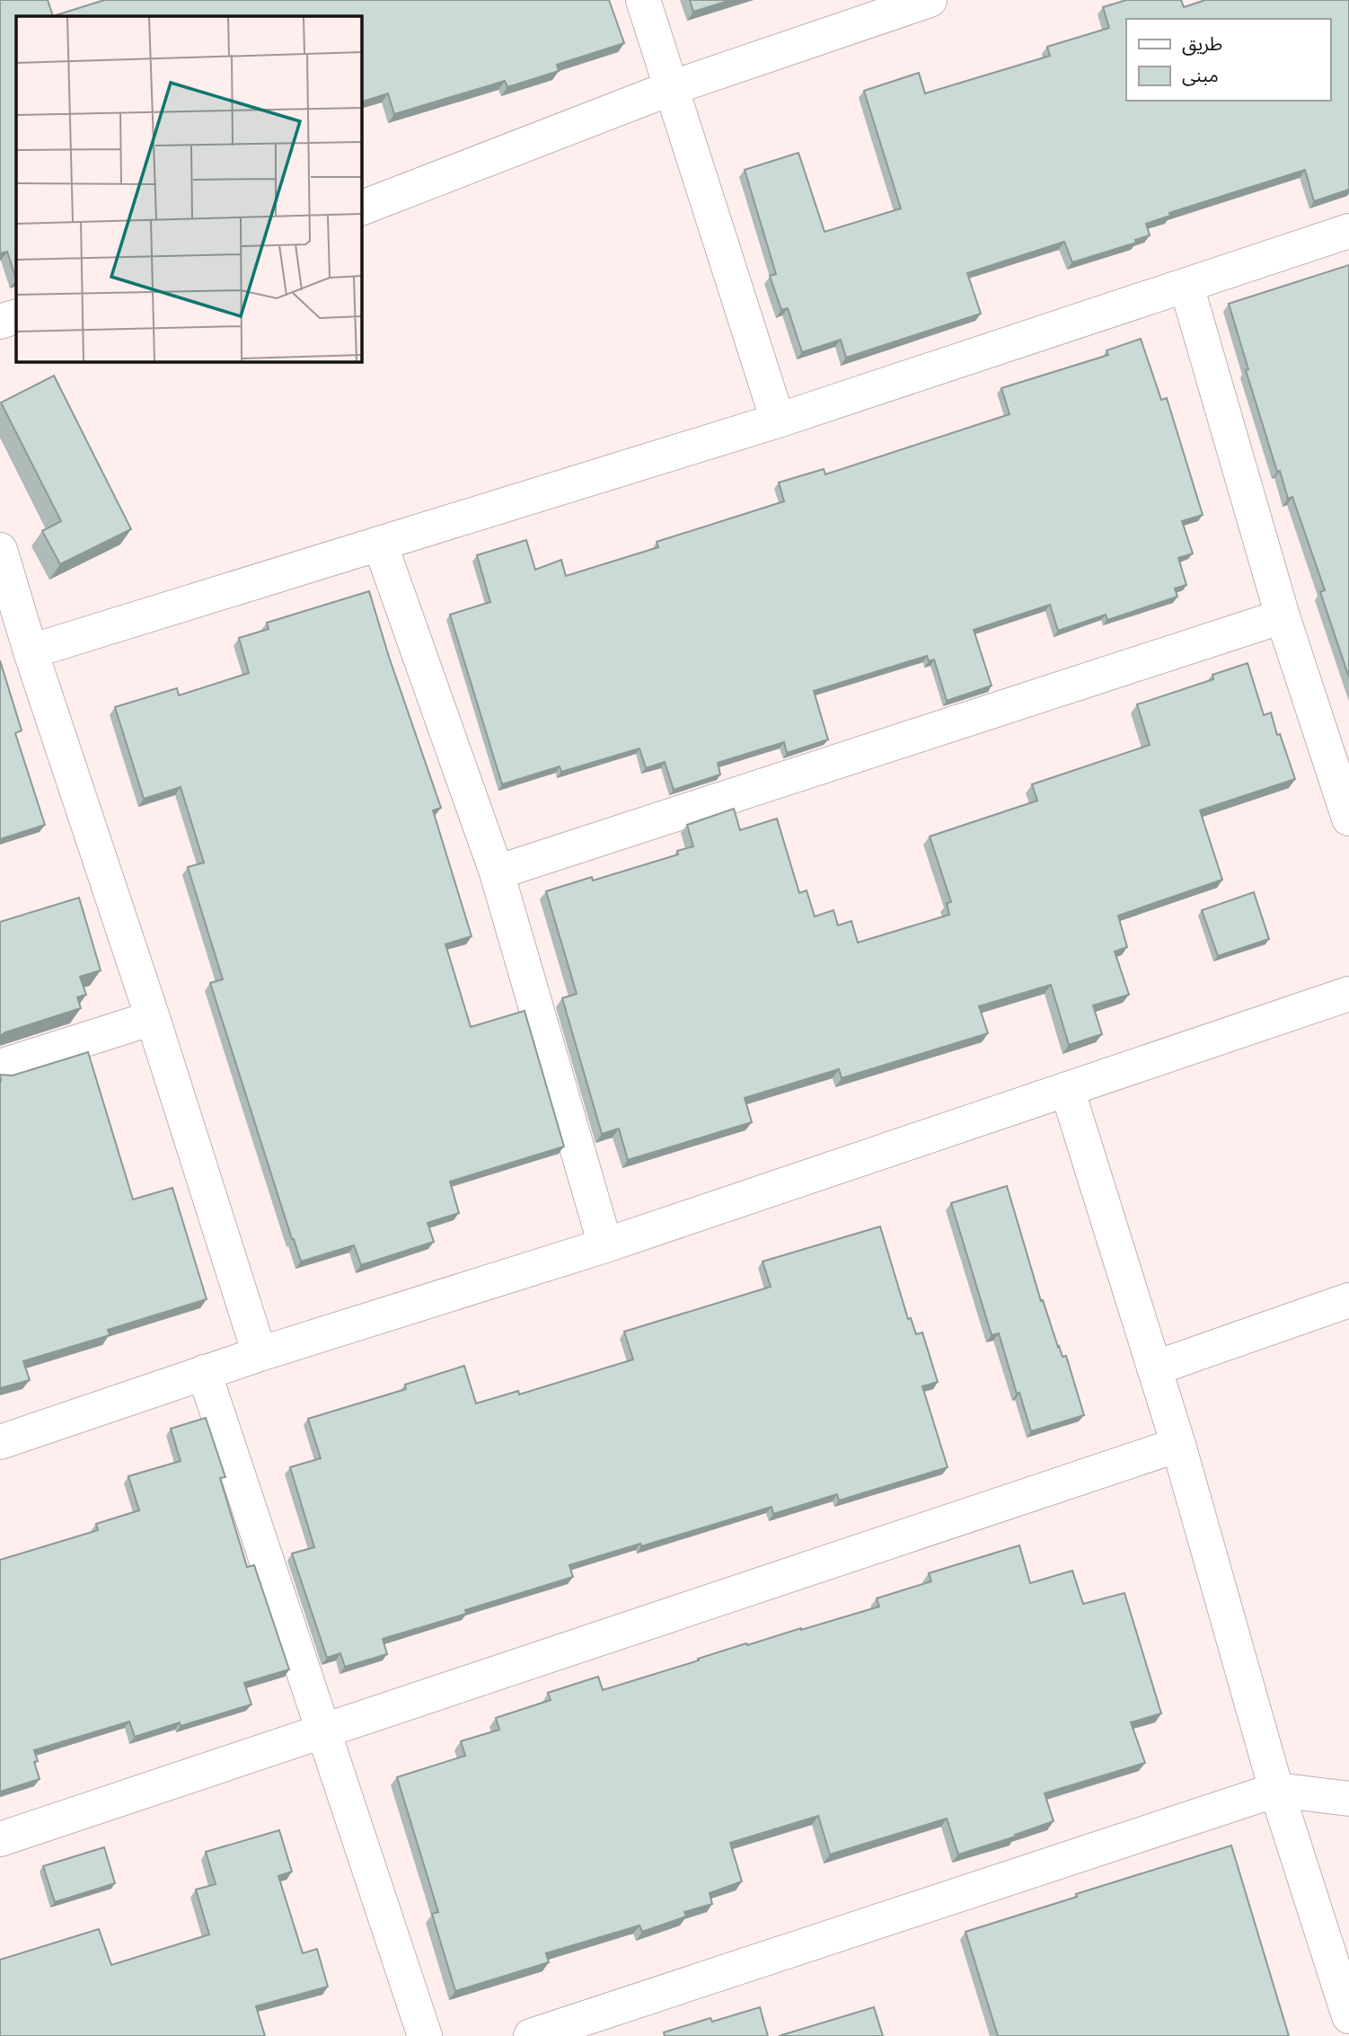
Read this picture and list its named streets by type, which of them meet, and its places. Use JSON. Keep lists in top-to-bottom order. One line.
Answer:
{"legend":["طريق","مبنى"]}
